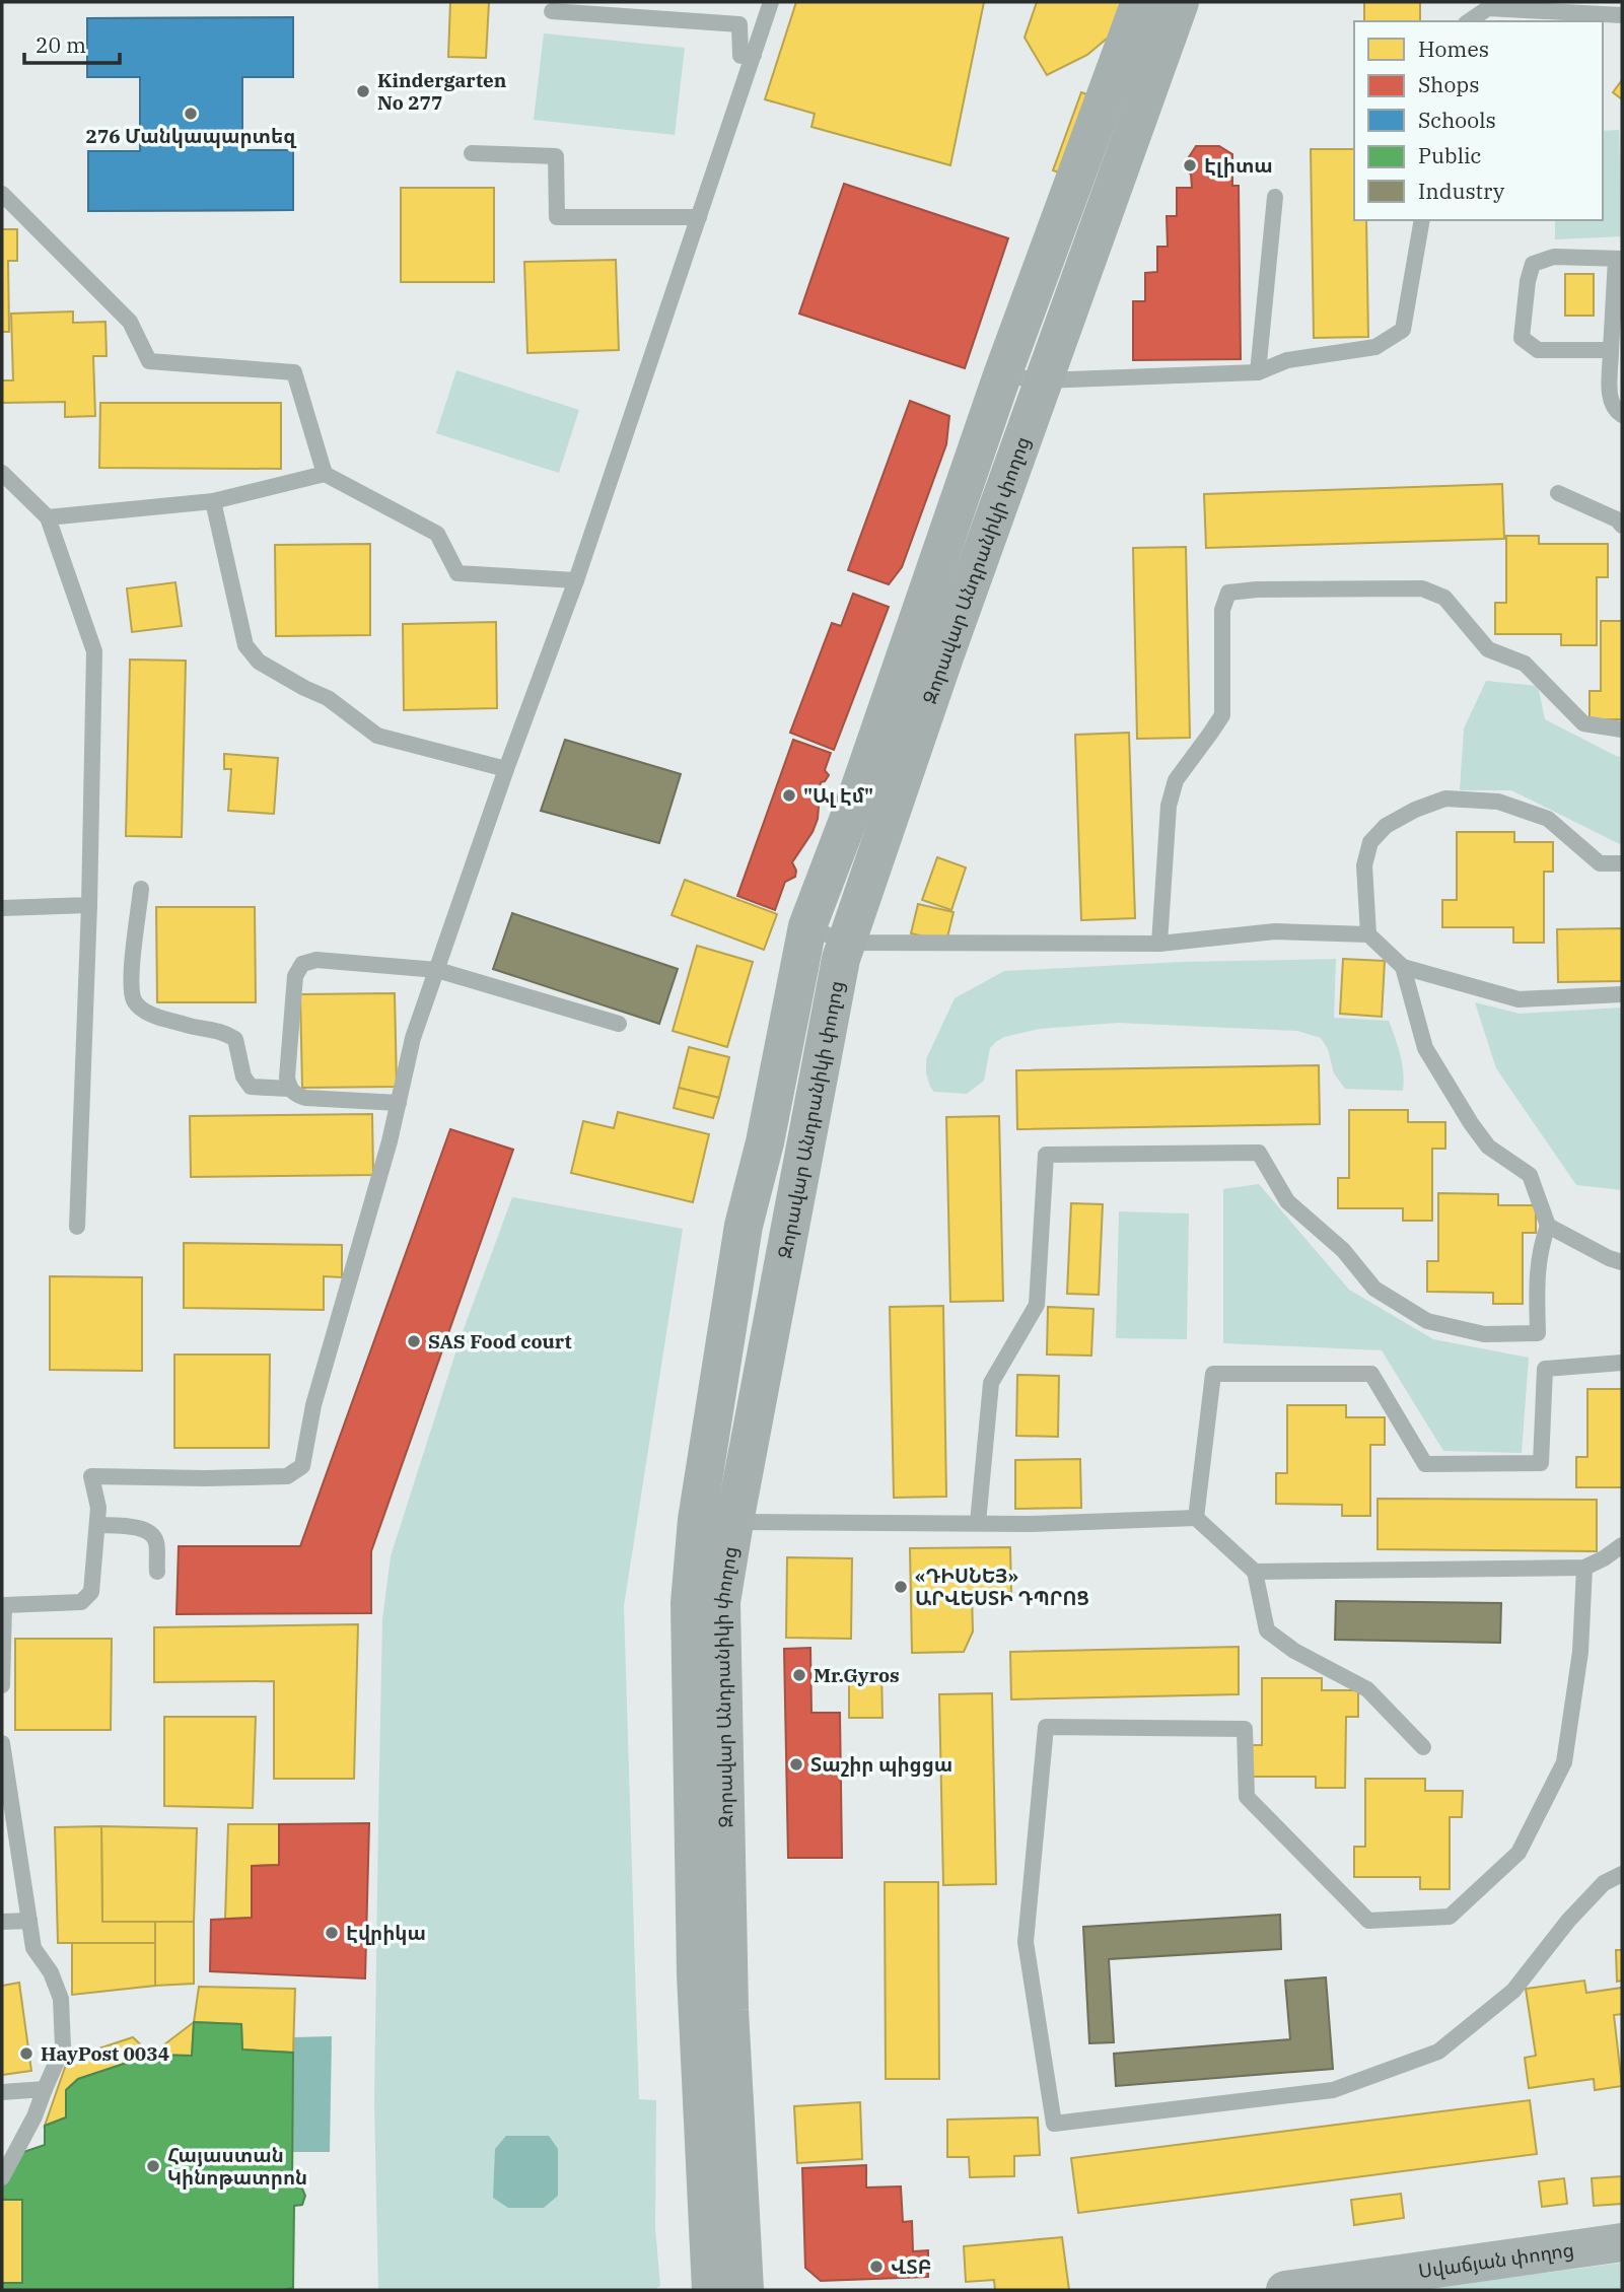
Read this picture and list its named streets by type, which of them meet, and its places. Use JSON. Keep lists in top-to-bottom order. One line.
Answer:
{"streets":{"main road":["Զորավար Անդրանիկի փողոց"],"street":["Սվաճյան փողոց"]},"places":["Kindergarten No 277","276 Մանկապարտեզ","Էլիտա","\"Ալ Էմ\"","SAS Food court","«ԴԻՍՆԵՅ» ԱՐՎԵՍՏԻ ԴՊՐՈՑ","Mr.Gyros","Տաշիր պիցցա","Էվրիկա","HayPost 0034","Հայաստան Կինոթատրոն","ՎՏԲ"],"legend":["Homes","Shops","Schools","Public","Industry"],"scale_bar":"20 m"}
